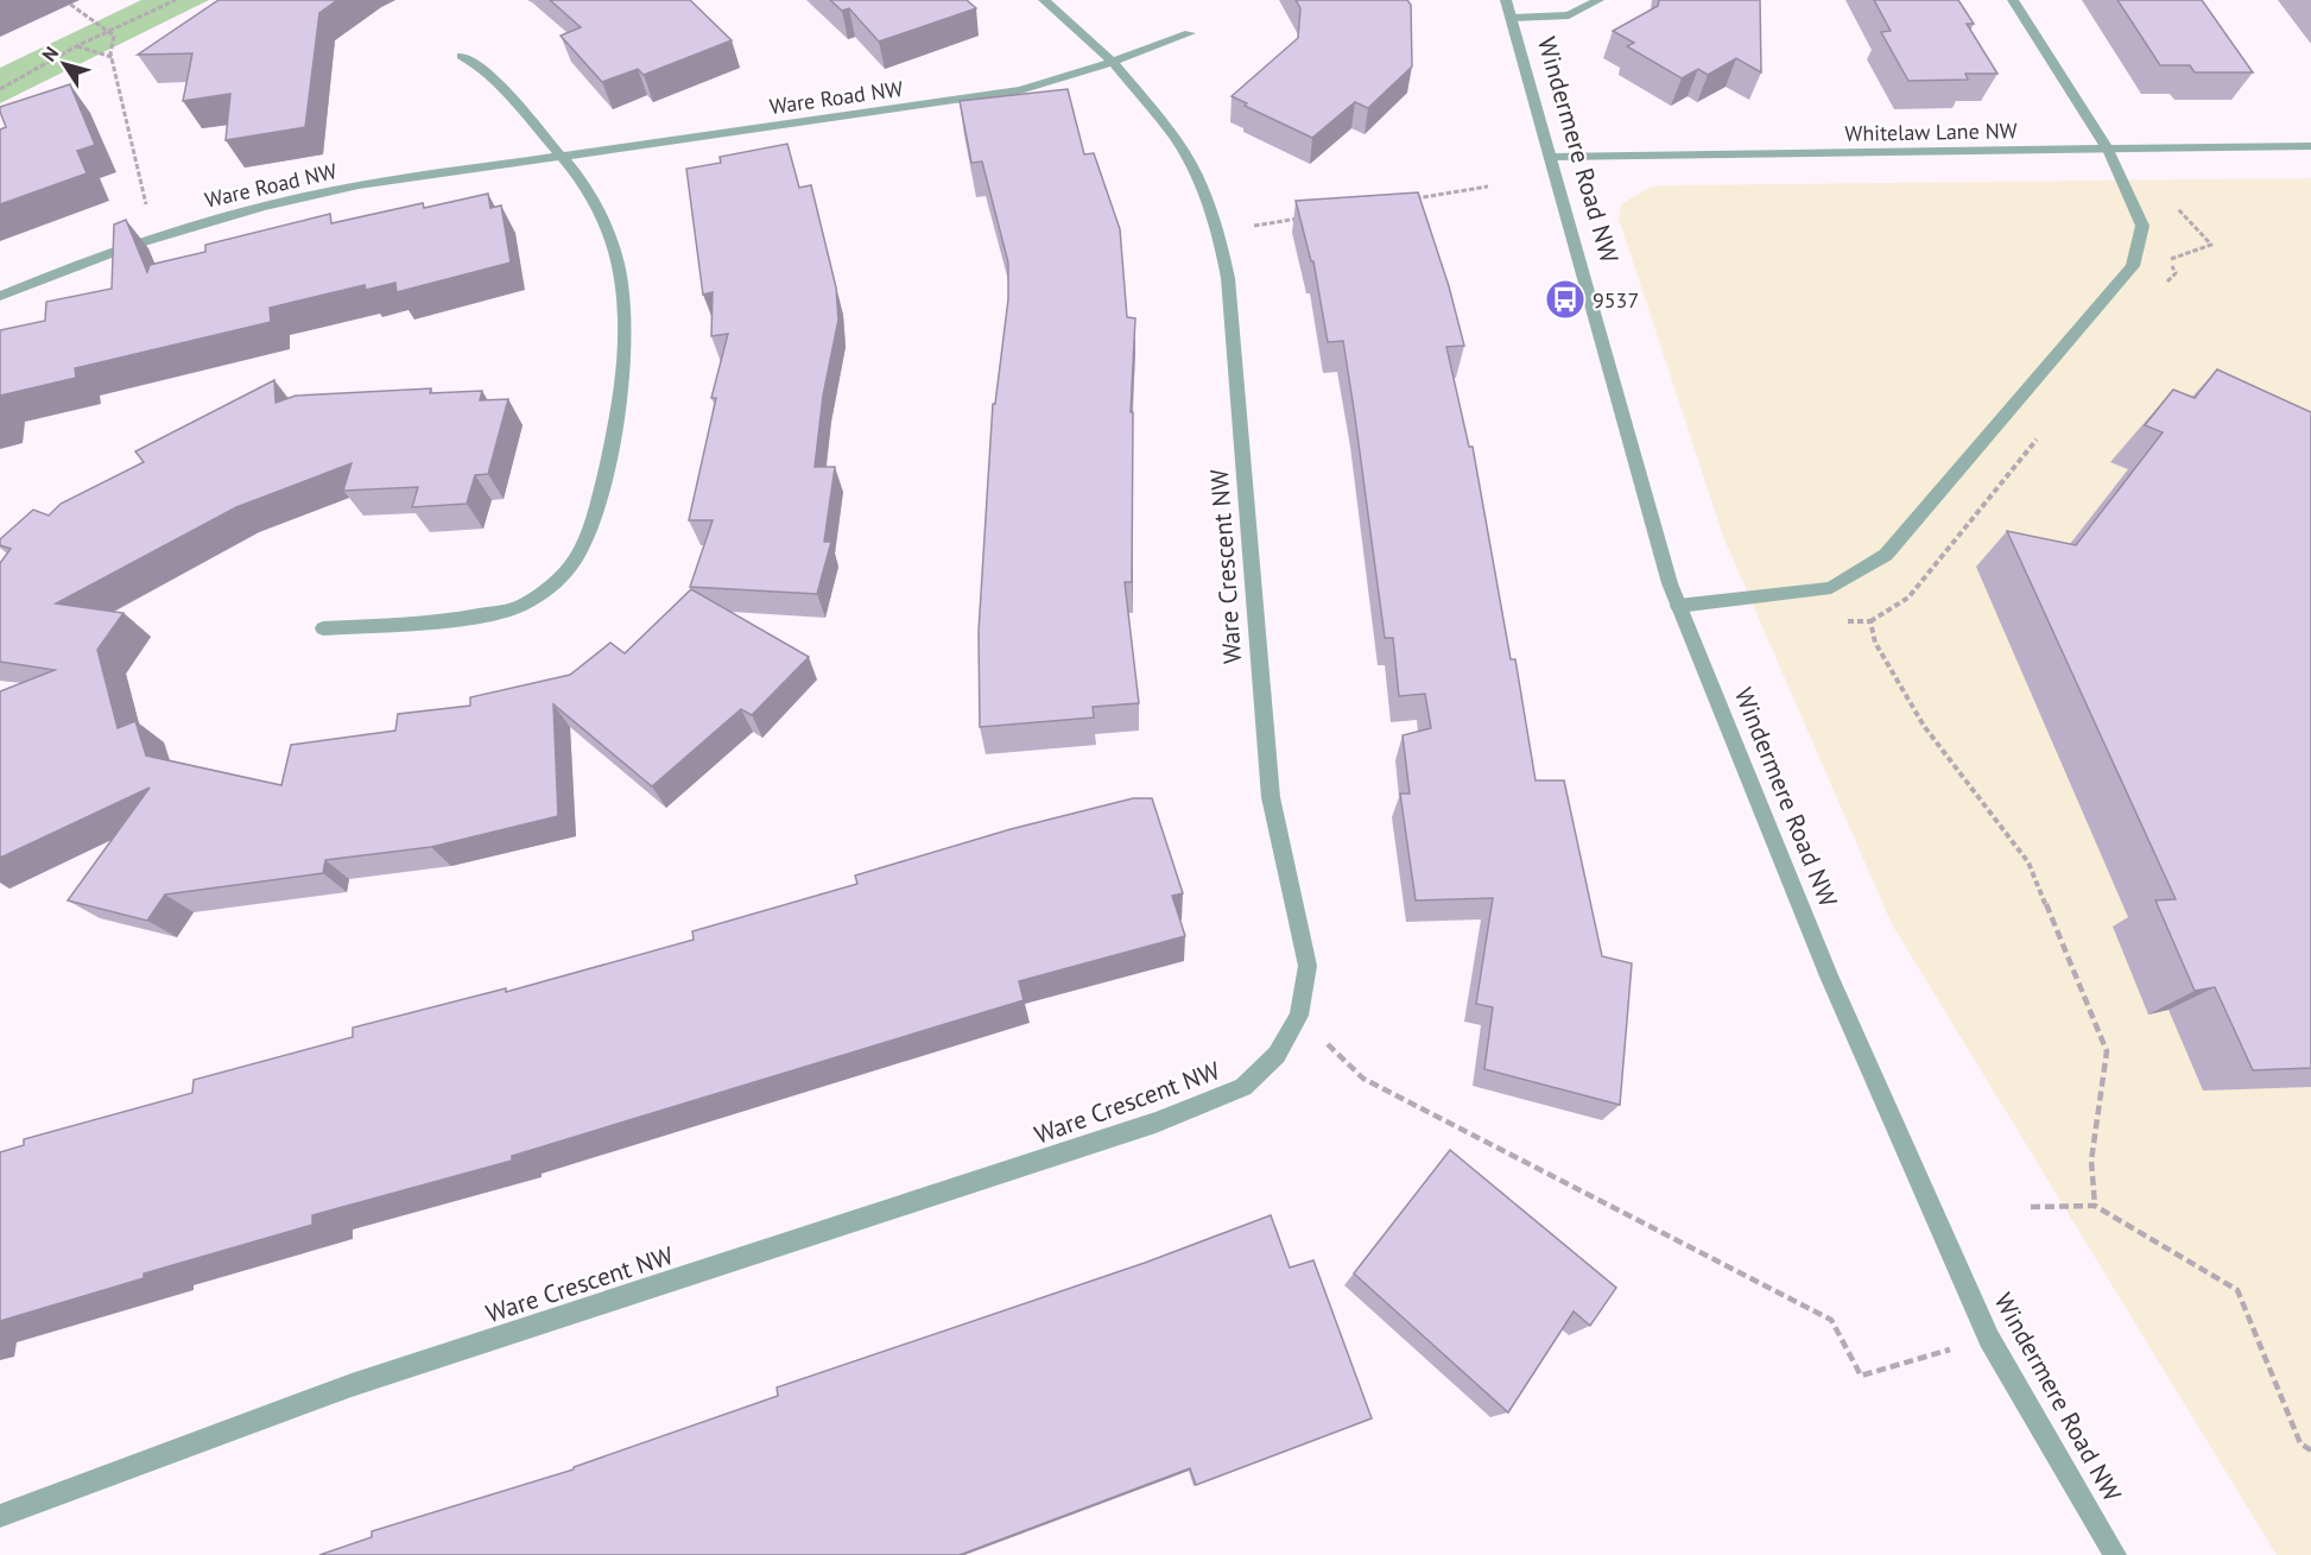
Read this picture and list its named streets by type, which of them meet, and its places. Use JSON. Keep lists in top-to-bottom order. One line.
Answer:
{"streets":{"street":["Ware Road NW","Whitelaw Lane NW","Windermere Road NW","Ware Crescent NW"]},"crossings":[["Ware Road NW","Ware Crescent NW"],["Whitelaw Lane NW","Windermere Road NW"]],"places":{"bus stop":["9537"]},"north":"top left"}
